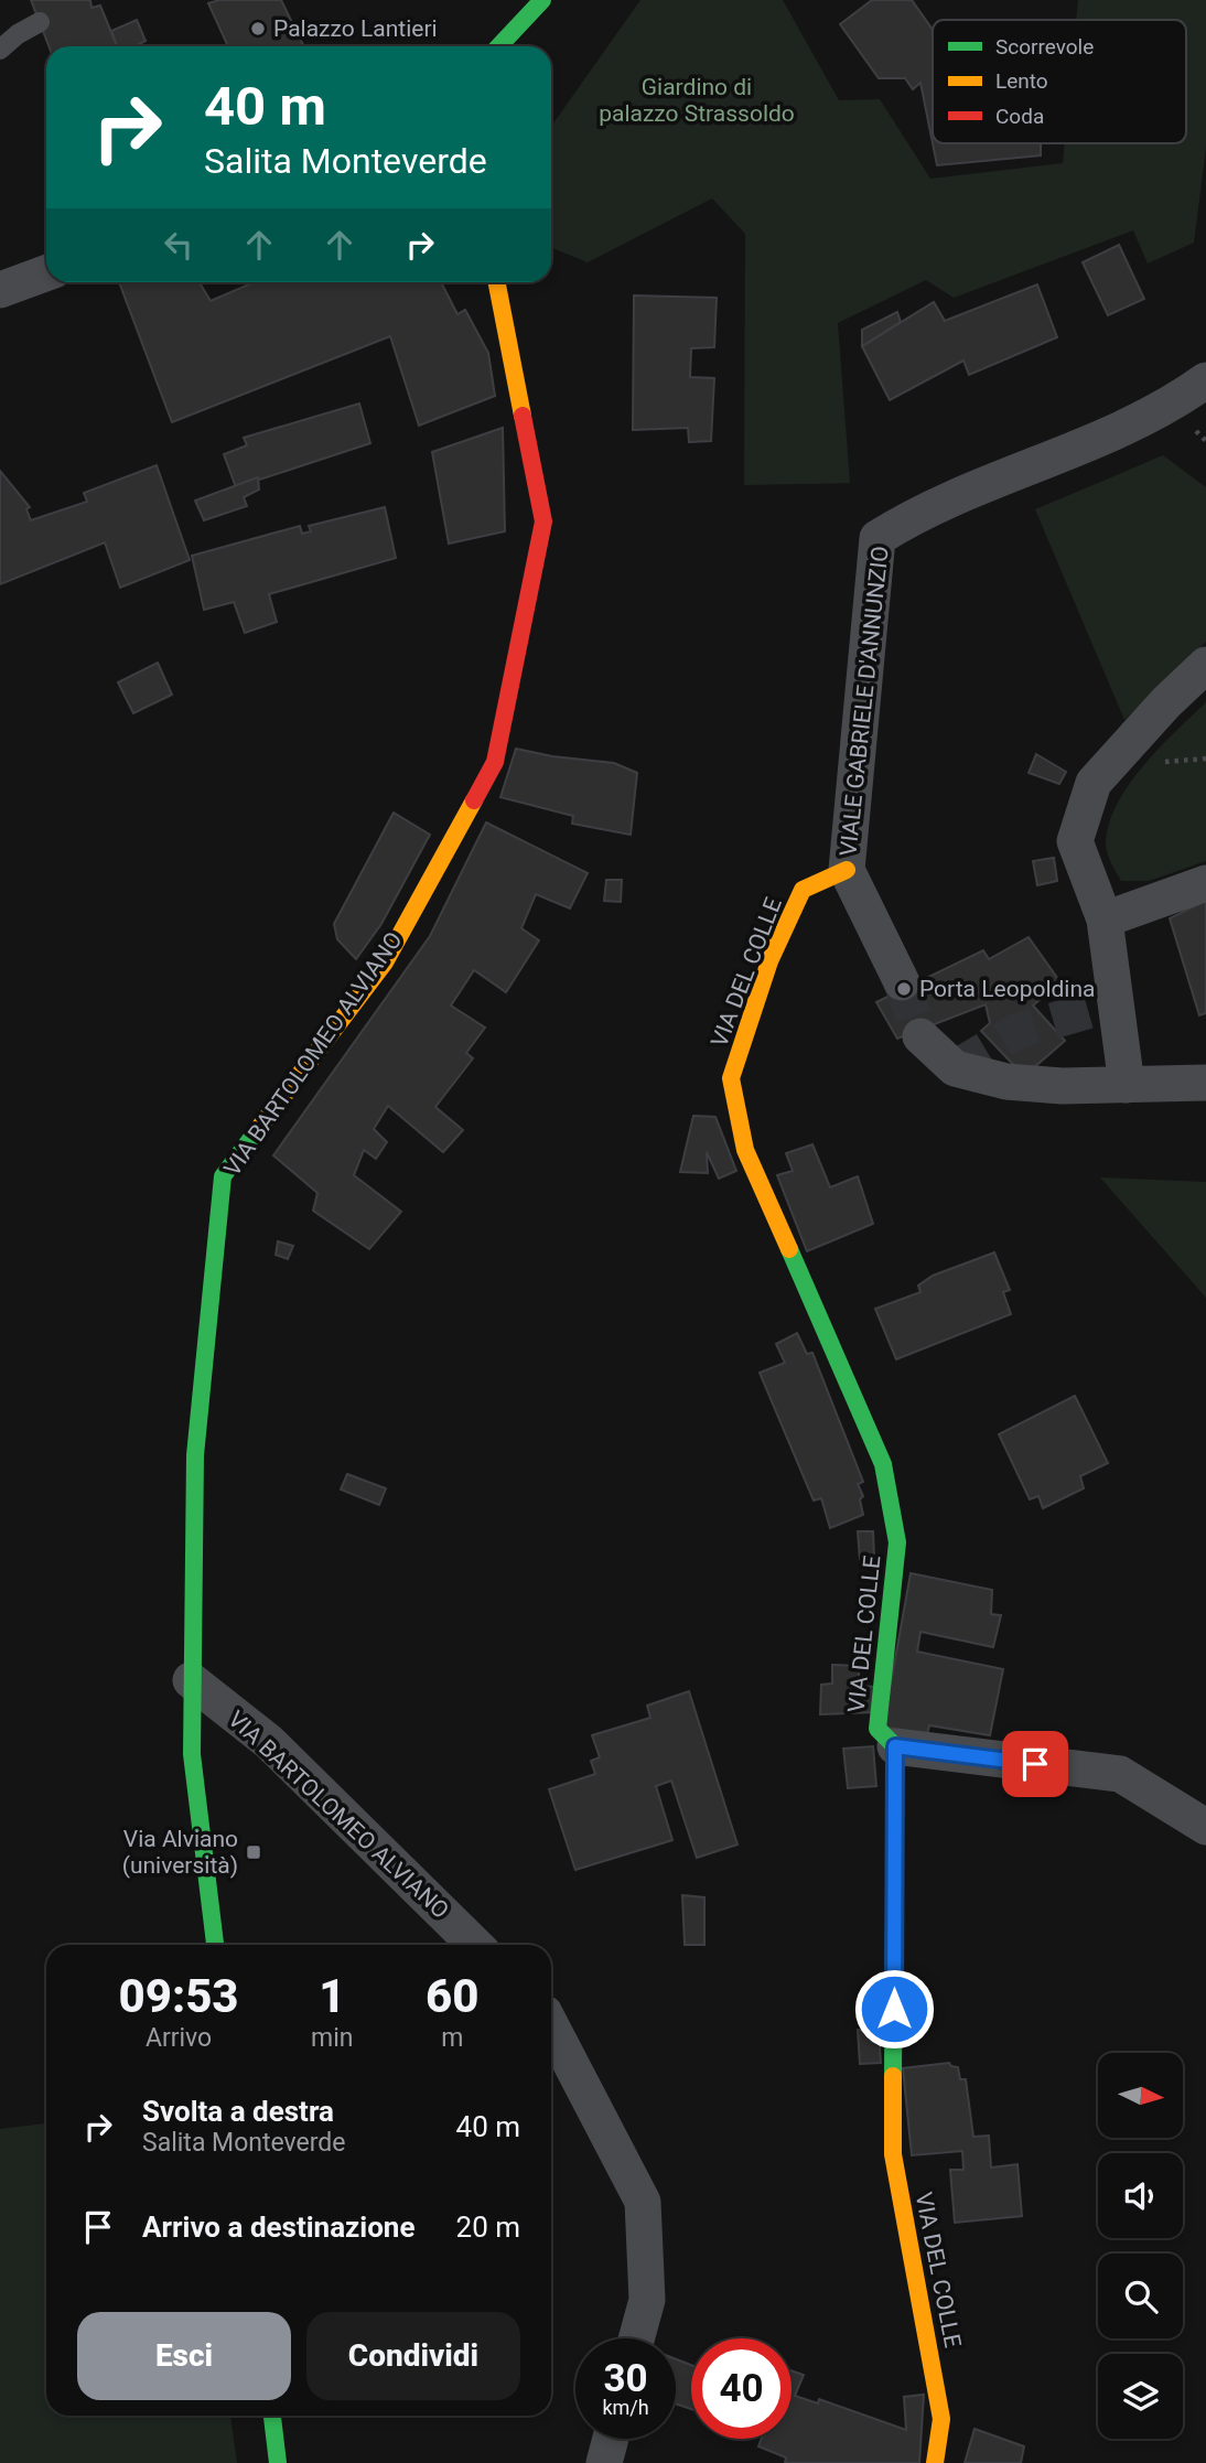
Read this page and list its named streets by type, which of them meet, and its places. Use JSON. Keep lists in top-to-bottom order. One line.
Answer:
{"streets":{"main road":["VIA DEL COLLE","VIA BARTOLOMEO ALVIANO"],"street":["VIALE GABRIELE D'ANNUNZIO"]},"crossings":[["VIALE GABRIELE D'ANNUNZIO","VIA DEL COLLE"]],"parks":["Giardino di palazzo Strassoldo"],"places":{"other":["Palazzo Lantieri","Porta Leopoldina"],"transit":["Via Alviano (università)"]},"legend":["Scorrevole","Lento","Coda"],"north":"right","page":{"turn":["40 m","Salita Monteverde"],"eta":["09:53","Arrivo","1","min","60","m"],"list":[{"name":"Svolta a destra","note":"Salita Monteverde","value":"40 m"},{"name":"Arrivo a destinazione","value":"20 m"}],"buttons":["Esci","Condividi"],"speed":"30 km/h","limit":"40"}}
